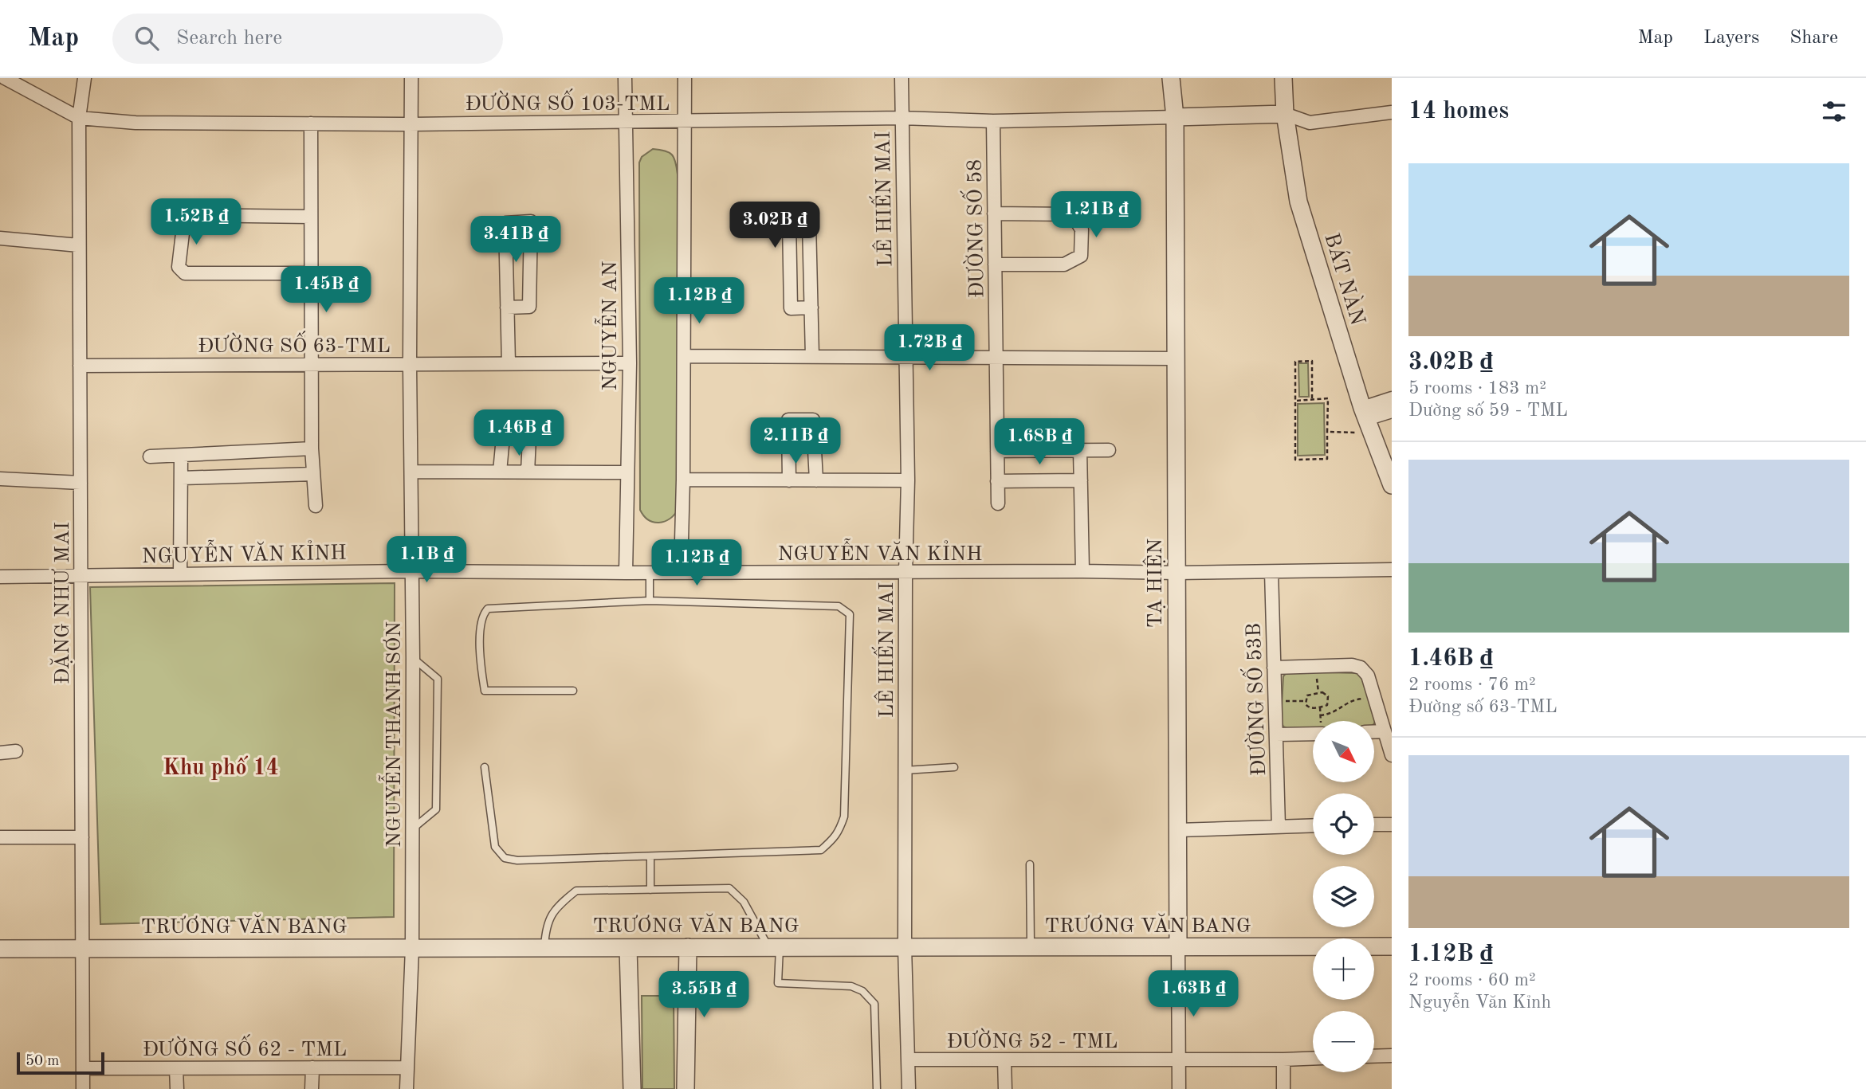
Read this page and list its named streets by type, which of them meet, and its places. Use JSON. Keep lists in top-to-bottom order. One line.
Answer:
{"streets":{"street":["ĐƯỜNG SỐ 103-TML","LÊ HIẾN MAI","ĐƯỜNG SỐ 58","BÁT NÀN","NGUYỄN AN","ĐƯỜNG SỐ 63-TML","NGUYỄN VĂN KỈNH","TẠ HIỆN","ĐẶNG NHƯ MAI","ĐƯỜNG SỐ 53B","NGUYỄN THANH SƠN","TRƯƠNG VĂN BANG","ĐƯỜNG 52 - TML","ĐƯỜNG SỐ 62 - TML"]},"crossings":[["ĐƯỜNG SỐ 103-TML","LÊ HIẾN MAI"],["ĐƯỜNG SỐ 103-TML","ĐƯỜNG SỐ 58"],["ĐƯỜNG SỐ 103-TML","NGUYỄN AN"],["ĐƯỜNG SỐ 103-TML","TẠ HIỆN"],["ĐƯỜNG SỐ 103-TML","ĐẶNG NHƯ MAI"],["ĐƯỜNG SỐ 103-TML","NGUYỄN THANH SƠN"],["LÊ HIẾN MAI","NGUYỄN VĂN KỈNH"],["LÊ HIẾN MAI","TRƯƠNG VĂN BANG"],["LÊ HIẾN MAI","ĐƯỜNG 52 - TML"],["NGUYỄN AN","ĐƯỜNG SỐ 63-TML"],["NGUYỄN AN","NGUYỄN VĂN KỈNH"],["ĐƯỜNG SỐ 63-TML","ĐẶNG NHƯ MAI"],["ĐƯỜNG SỐ 63-TML","NGUYỄN THANH SƠN"],["NGUYỄN VĂN KỈNH","TẠ HIỆN"],["NGUYỄN VĂN KỈNH","ĐẶNG NHƯ MAI"],["NGUYỄN VĂN KỈNH","ĐƯỜNG SỐ 53B"],["NGUYỄN VĂN KỈNH","NGUYỄN THANH SƠN"],["TẠ HIỆN","TRƯƠNG VĂN BANG"],["TẠ HIỆN","ĐƯỜNG 52 - TML"],["ĐẶNG NHƯ MAI","TRƯƠNG VĂN BANG"],["ĐẶNG NHƯ MAI","ĐƯỜNG SỐ 62 - TML"],["NGUYỄN THANH SƠN","TRƯƠNG VĂN BANG"],["NGUYỄN THANH SƠN","ĐƯỜNG SỐ 62 - TML"]],"districts":["Khu phố 14"],"scale_bar":"50 m","north":"bottom right","page":{"header":"Map","search":"Search here","nav":["Map","Layers","Share"],"heading":"14 homes","list":[{"name":"3.02B ₫","note":"5 rooms · 183 m² · Dường số 59 - TML"},{"name":"1.46B ₫","note":"2 rooms · 76 m² · Đường số 63-TML"},{"name":"1.12B ₫","note":"2 rooms · 60 m² · Nguyễn Văn Kỉnh"}],"price":["1.21B ₫","1.52B ₫","3.02B ₫","3.41B ₫","1.45B ₫","1.12B ₫","1.72B ₫","1.46B ₫","2.11B ₫","1.68B ₫","1.1B ₫","1.12B ₫","1.63B ₫","3.55B ₫"],"map_buttons":["+","−"],"scale":"50 m"}}
